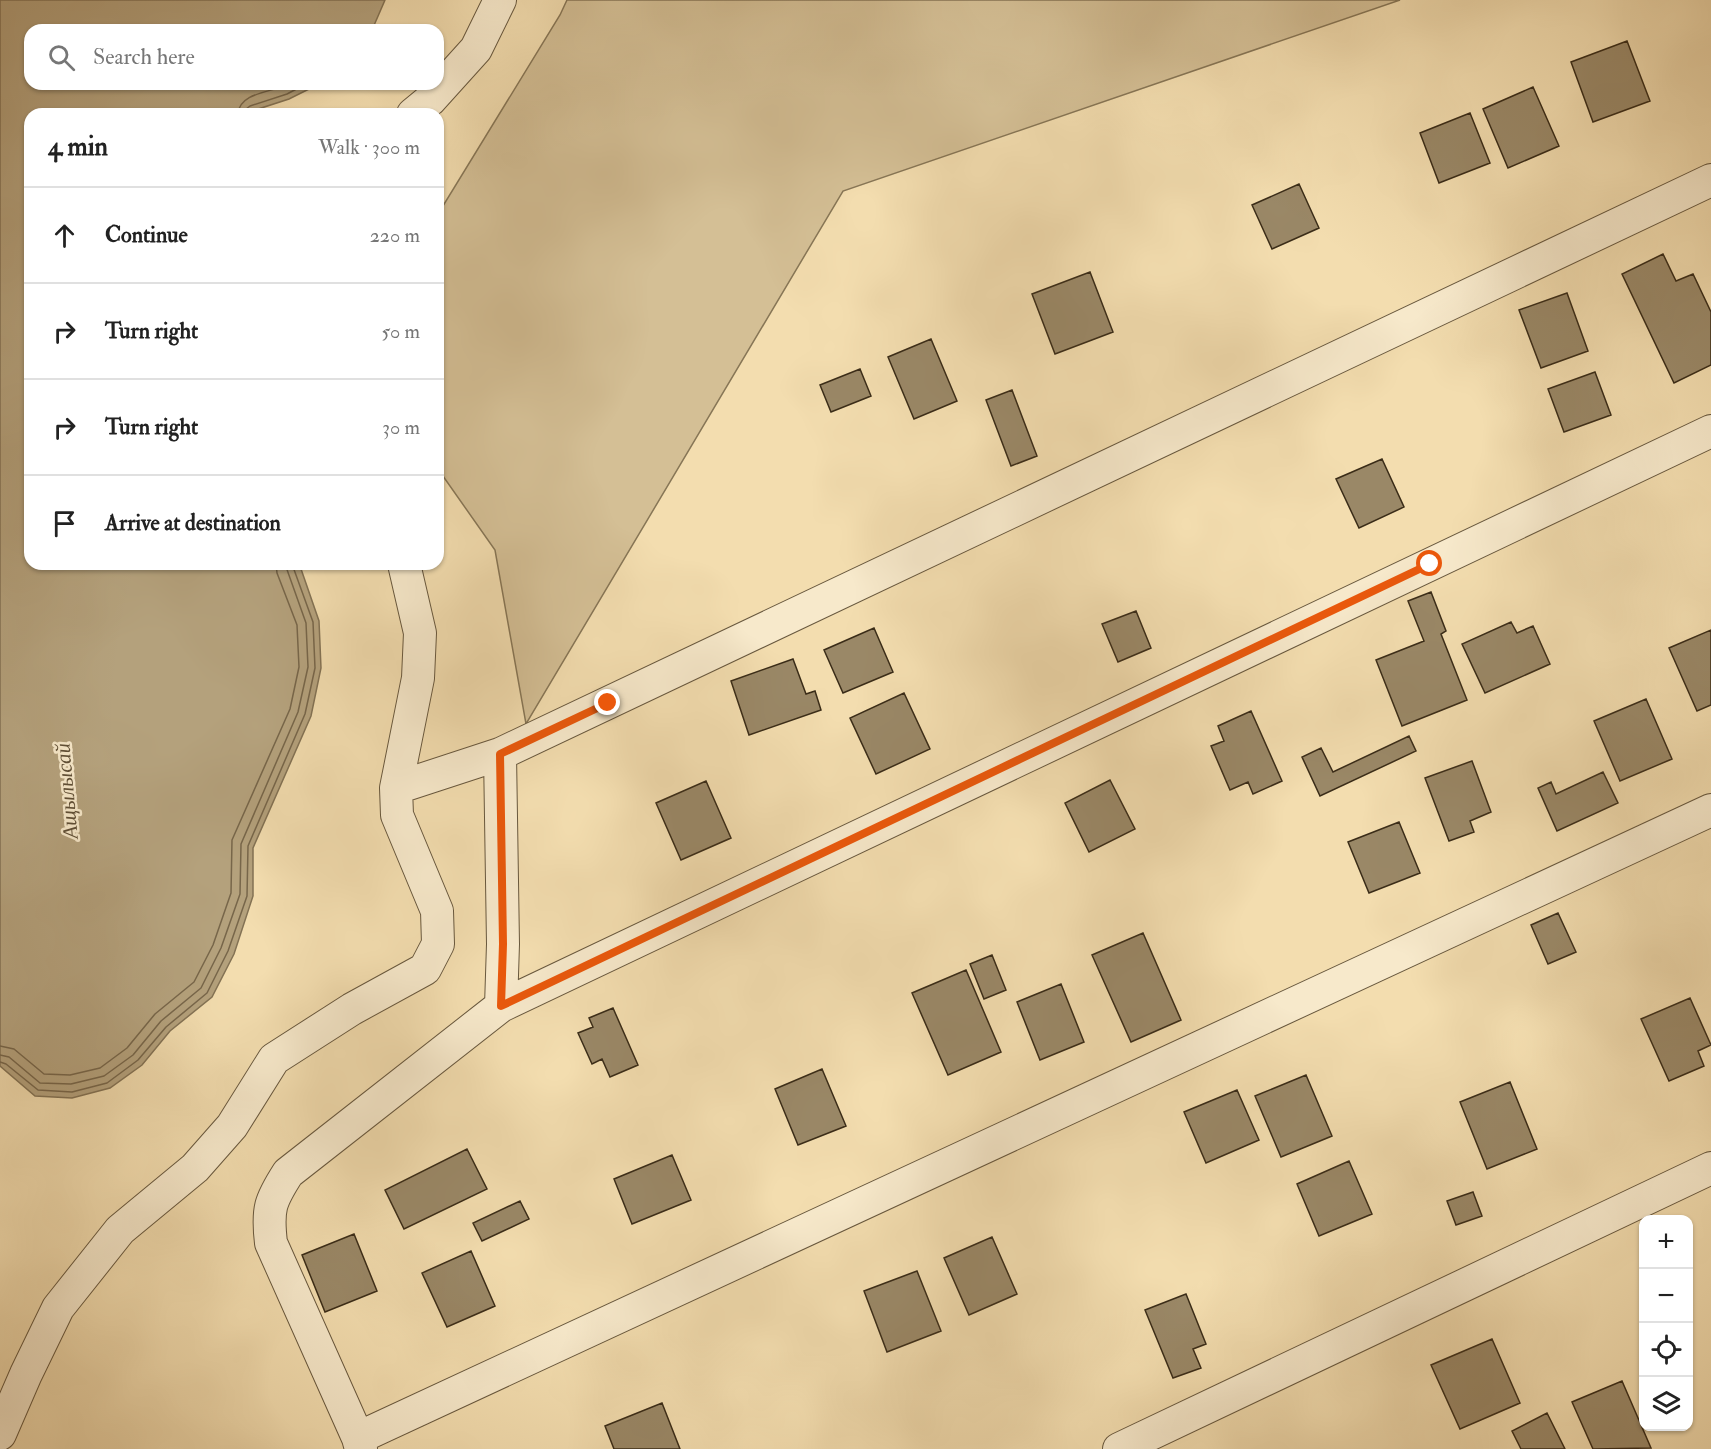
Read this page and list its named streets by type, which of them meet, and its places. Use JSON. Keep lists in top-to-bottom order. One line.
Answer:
{"water":["Ащылысай"],"page":{"search":"Search here","heading":["4 min","Walk · 300 m"],"list":[["Continue","220 m"],["Turn right","50 m"],["Turn right","30 m"],"Arrive at destination"],"map_buttons":["+","−"]}}
